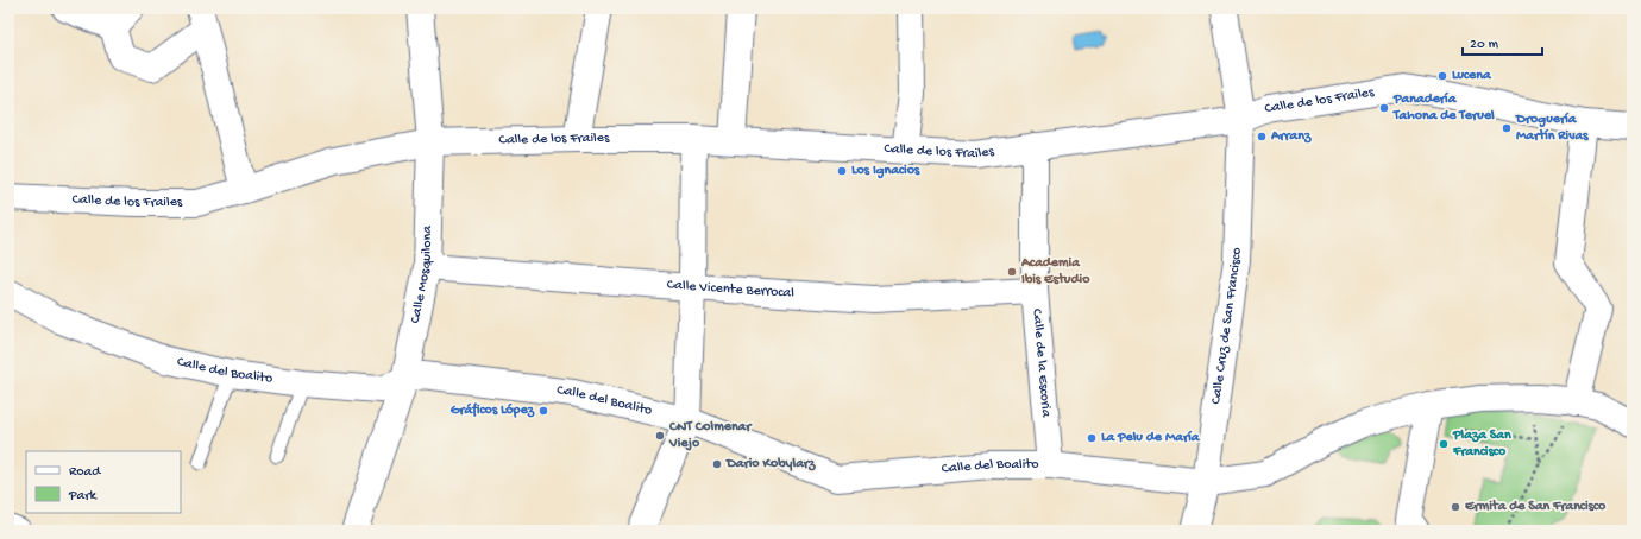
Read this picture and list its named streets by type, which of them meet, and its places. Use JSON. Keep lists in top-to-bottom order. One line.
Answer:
{"streets":{"street":["Calle de los Frailes","Calle Mosquilona","Calle Vicente Berrocal","Calle Cruz de San Francisco","Calle de la Escoria","Calle del Boalito"]},"crossings":[["Calle de los Frailes","Calle Mosquilona"],["Calle de los Frailes","Calle Cruz de San Francisco"],["Calle de los Frailes","Calle de la Escoria"],["Calle Mosquilona","Calle Vicente Berrocal"],["Calle Mosquilona","Calle del Boalito"],["Calle Vicente Berrocal","Calle de la Escoria"],["Calle Cruz de San Francisco","Calle del Boalito"],["Calle de la Escoria","Calle del Boalito"]],"places":["Lucena","Panadería Tahona de Teruel","Droguería Martín Rivas","Arranz","Los Ignacios","Academia Ibis Estudio","Gráficos López","CNT Colmenar Viejo","La Pelu de María","Plaza San Francisco","Dario Kobylarz","Ermita de San Francisco"],"legend":["Road","Park"],"scale_bar":"20 m"}
